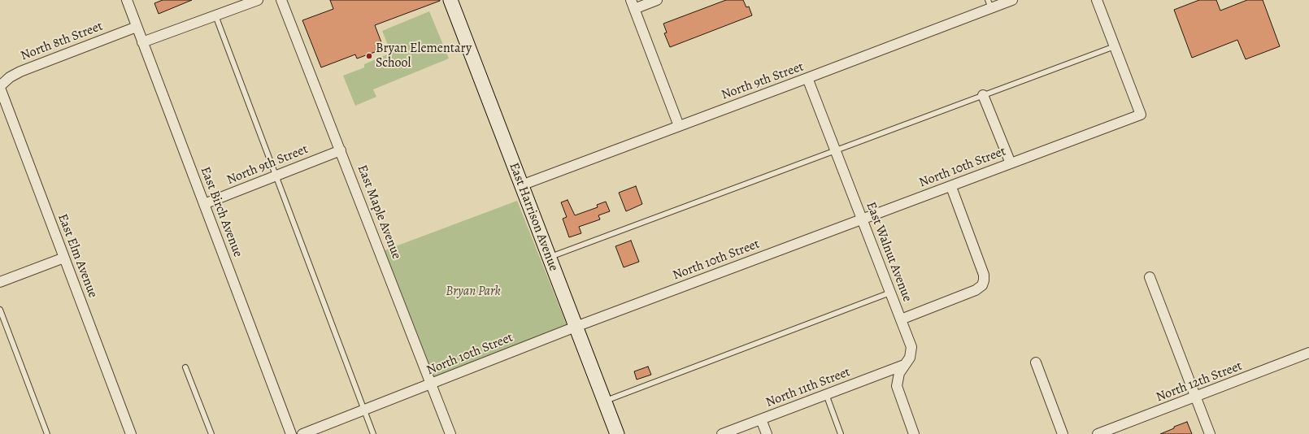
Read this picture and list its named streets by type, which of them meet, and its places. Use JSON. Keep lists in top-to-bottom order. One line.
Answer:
{"streets":{"street":["North 8th Street","North 9th Street","North 10th Street","East Birch Avenue","East Maple Avenue","East Harrison Avenue","East Walnut Avenue","East Elm Avenue","North 12th Street","North 11th Street"]},"crossings":[["North 8th Street","East Birch Avenue"],["North 8th Street","East Elm Avenue"],["North 9th Street","East Birch Avenue"],["North 9th Street","East Maple Avenue"],["North 9th Street","East Harrison Avenue"],["North 9th Street","East Walnut Avenue"],["North 10th Street","East Maple Avenue"],["North 10th Street","East Harrison Avenue"],["North 10th Street","East Walnut Avenue"],["East Walnut Avenue","North 11th Street"]],"parks":["Bryan Park"],"places":["Bryan Elementary School"]}
